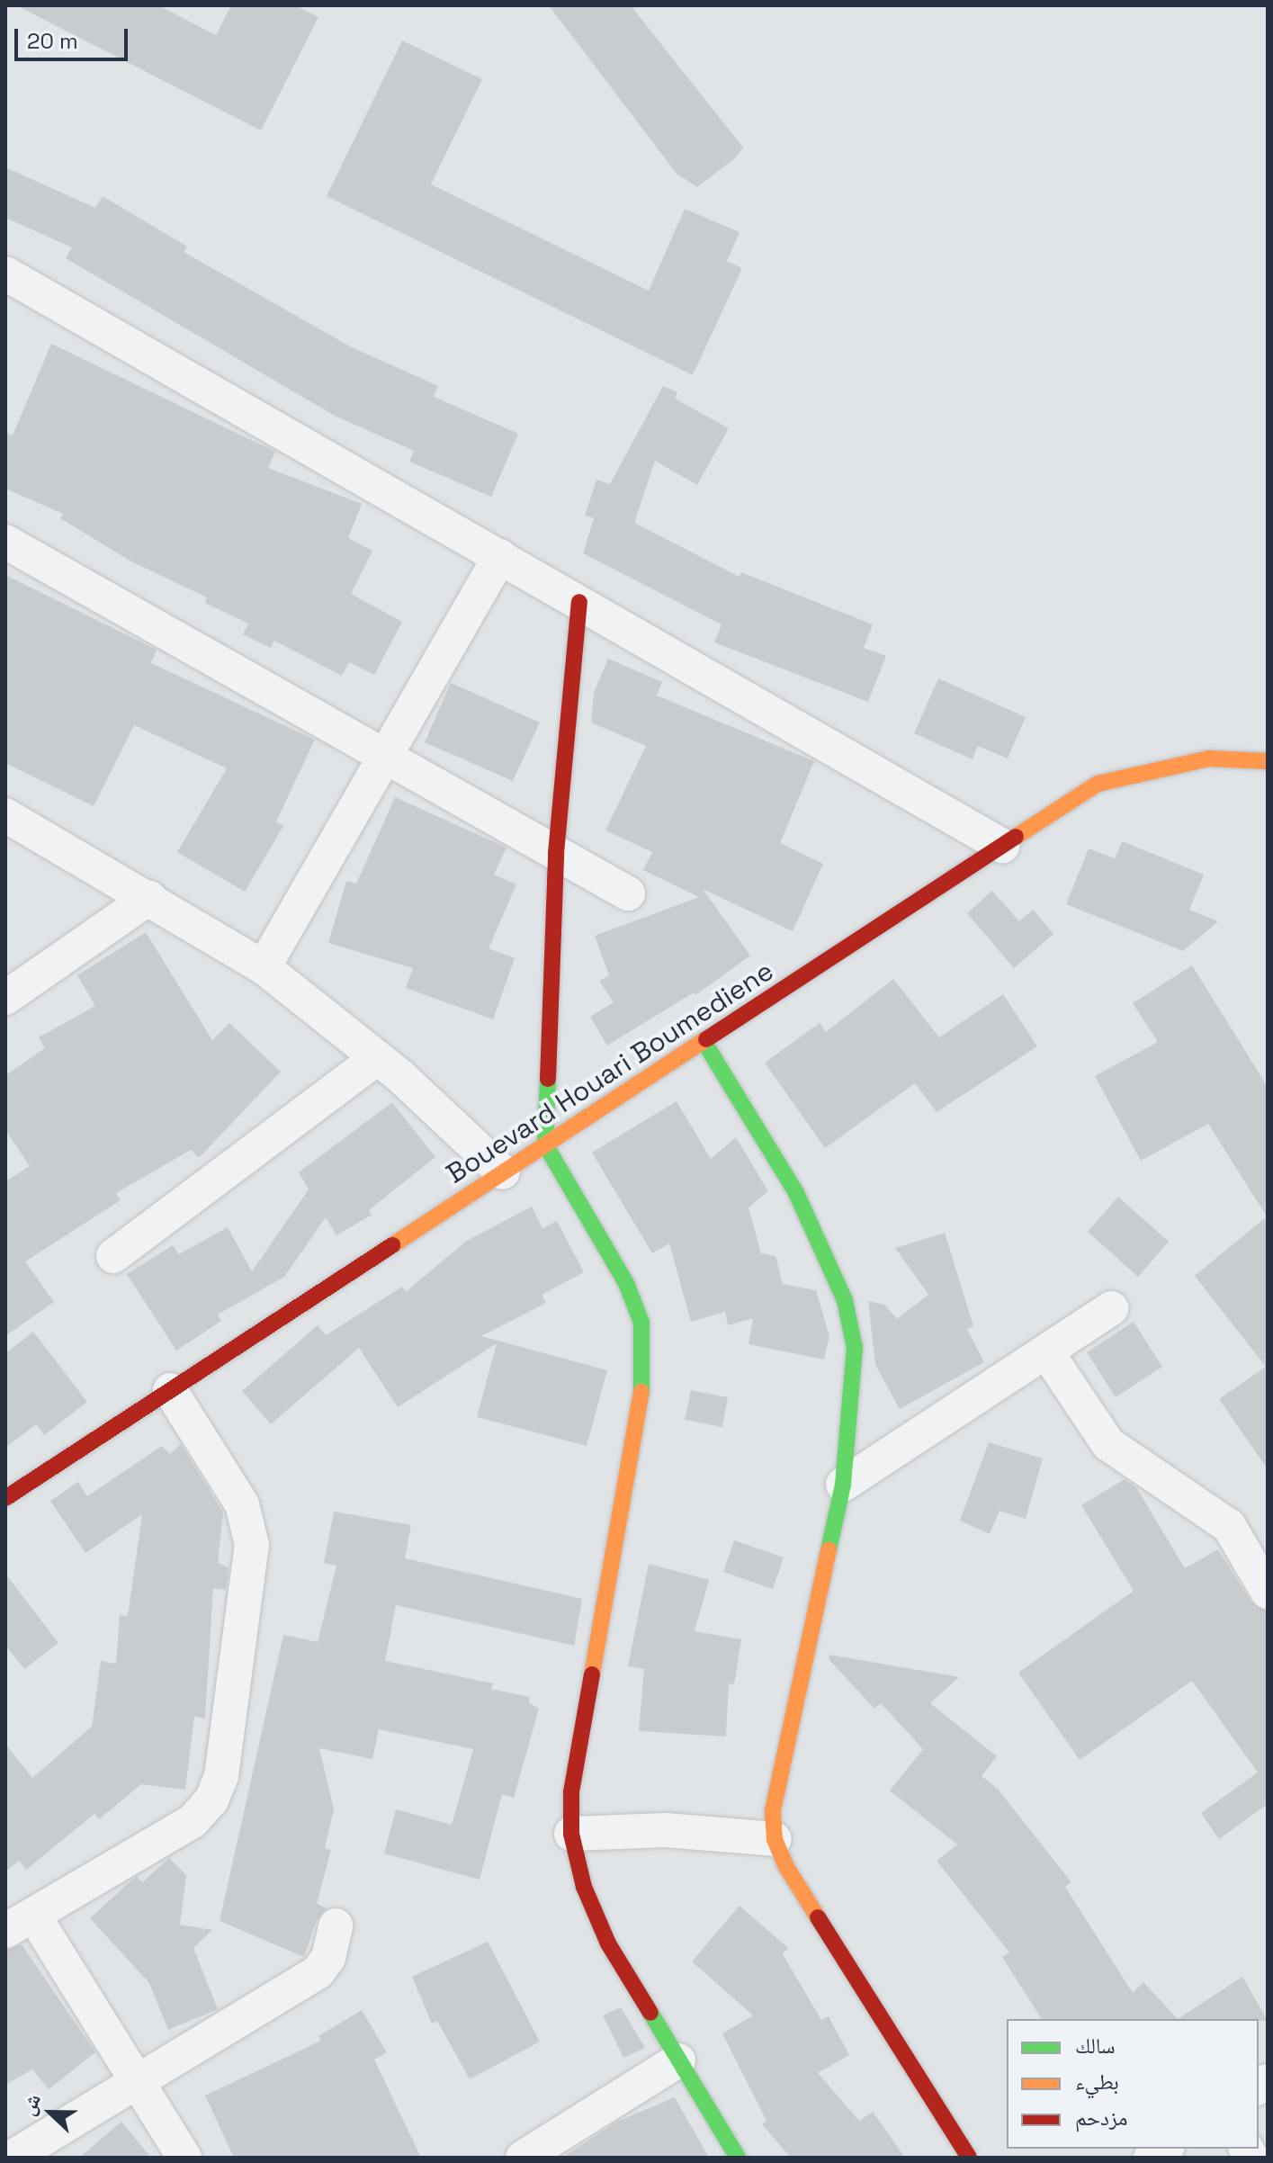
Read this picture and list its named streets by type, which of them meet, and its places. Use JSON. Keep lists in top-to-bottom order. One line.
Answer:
{"streets":{"street":["Bouevard Houari Boumediene"]},"legend":["سالك","بطيء","مزدحم"],"scale_bar":"20 m","north":"left"}
